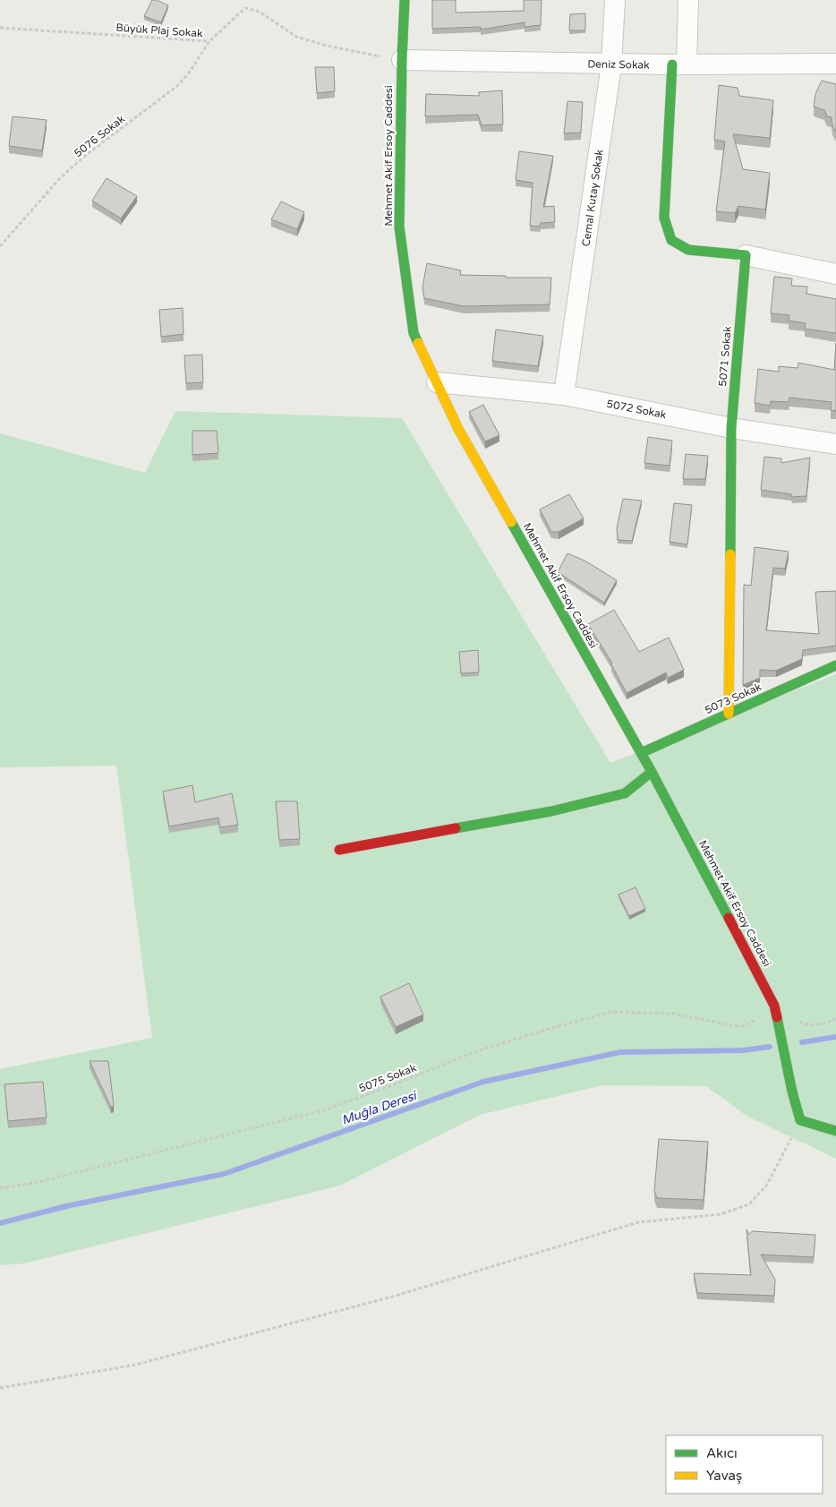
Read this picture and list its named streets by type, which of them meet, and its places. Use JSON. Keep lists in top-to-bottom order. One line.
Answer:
{"streets":{"street":["Deniz Sokak","Mehmet Akif Ersoy Caddesi","Cemal Kutay Sokak","5071 Sokak","5072 Sokak","5073 Sokak"],"path":["Büyük Plaj Sokak","5076 Sokak","5075 Sokak"]},"crossings":[["Büyük Plaj Sokak","Deniz Sokak"],["Büyük Plaj Sokak","5076 Sokak"],["Büyük Plaj Sokak","Mehmet Akif Ersoy Caddesi"],["Deniz Sokak","Mehmet Akif Ersoy Caddesi"],["Deniz Sokak","Cemal Kutay Sokak"],["Mehmet Akif Ersoy Caddesi","5072 Sokak"],["Mehmet Akif Ersoy Caddesi","5073 Sokak"],["Mehmet Akif Ersoy Caddesi","5075 Sokak"],["Cemal Kutay Sokak","5072 Sokak"],["5071 Sokak","5072 Sokak"],["5071 Sokak","5073 Sokak"]],"water":["Muğla Deresi"],"legend":["Akıcı","Yavaş"]}
